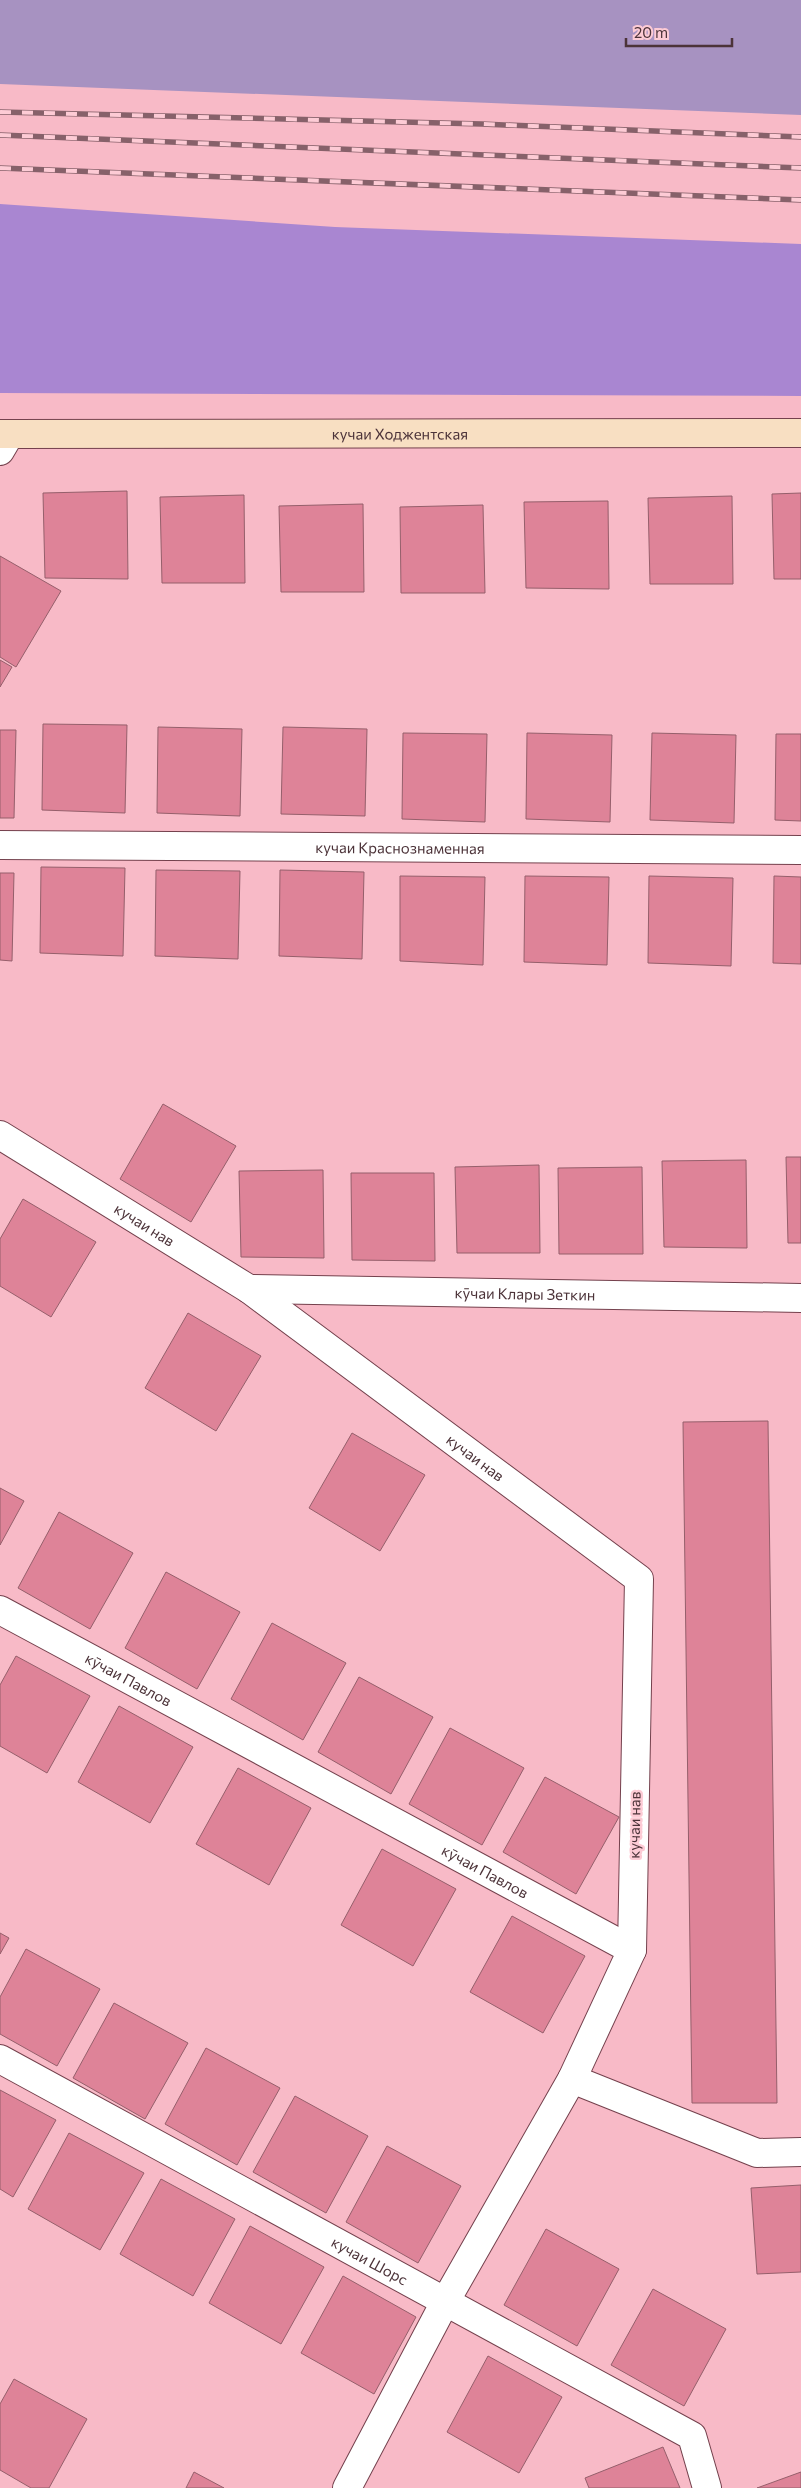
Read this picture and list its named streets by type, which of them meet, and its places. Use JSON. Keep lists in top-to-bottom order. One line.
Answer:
{"streets":{"main road":["кучаи Ходжентская"],"street":["кучаи Краснознаменная","кучаи нав","кӯчаи Клары Зеткин","кӯчаи Павлов","кучаи Шорс"]},"crossings":[["кучаи нав","кӯчаи Клары Зеткин"],["кучаи нав","кӯчаи Павлов"]],"scale_bar":"20 m"}
